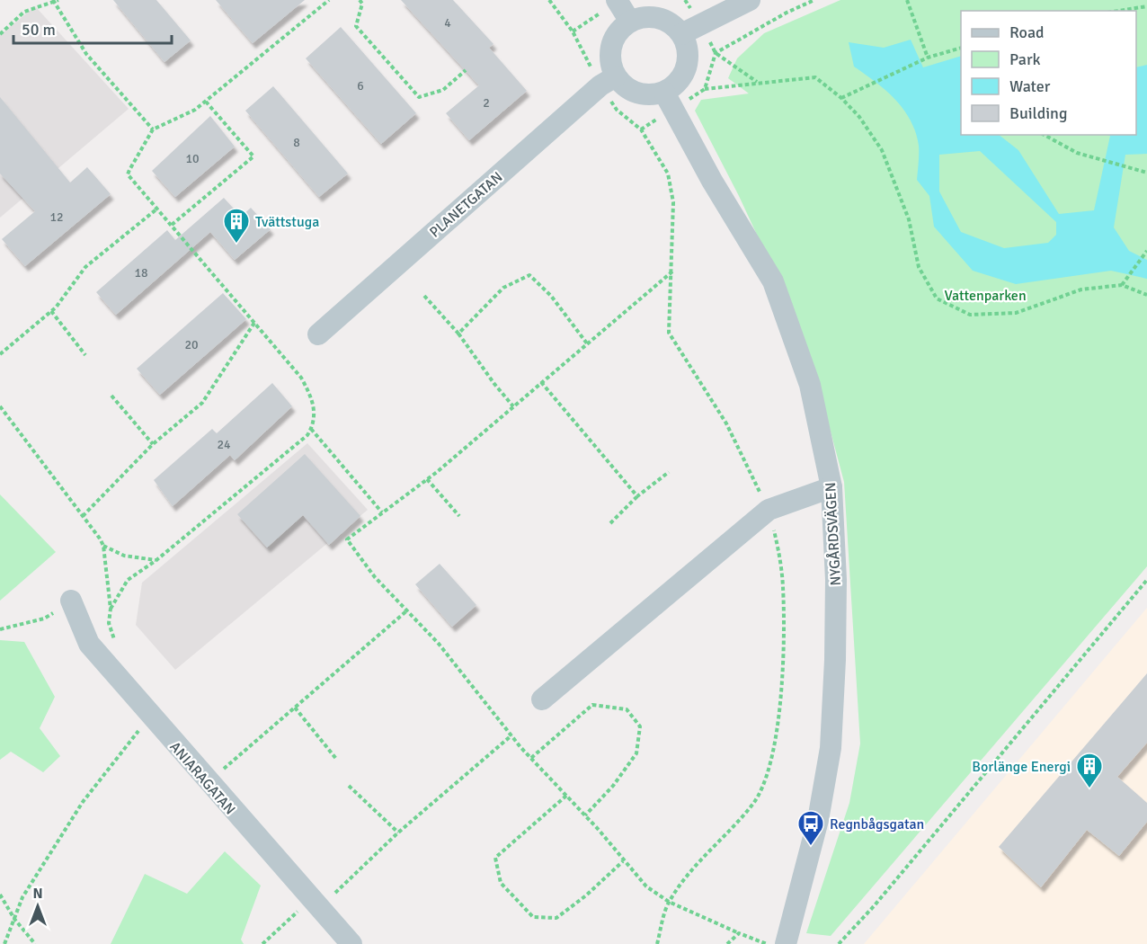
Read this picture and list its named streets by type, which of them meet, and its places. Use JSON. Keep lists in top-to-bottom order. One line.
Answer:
{"streets":{"street":["PLANETGATAN","NYGÅRDSVÄGEN","ANIARAGATAN"]},"crossings":[["PLANETGATAN","NYGÅRDSVÄGEN"]],"parks":["Vattenparken"],"places":{"building":["Tvättstuga","Borlänge Energi"],"bus stop":["Regnbågsgatan"]},"house_numbers":["4","6","2","8","10","12","18","20","24"],"legend":["Road","Park","Water","Building"],"scale_bar":"50 m","north":"top"}
